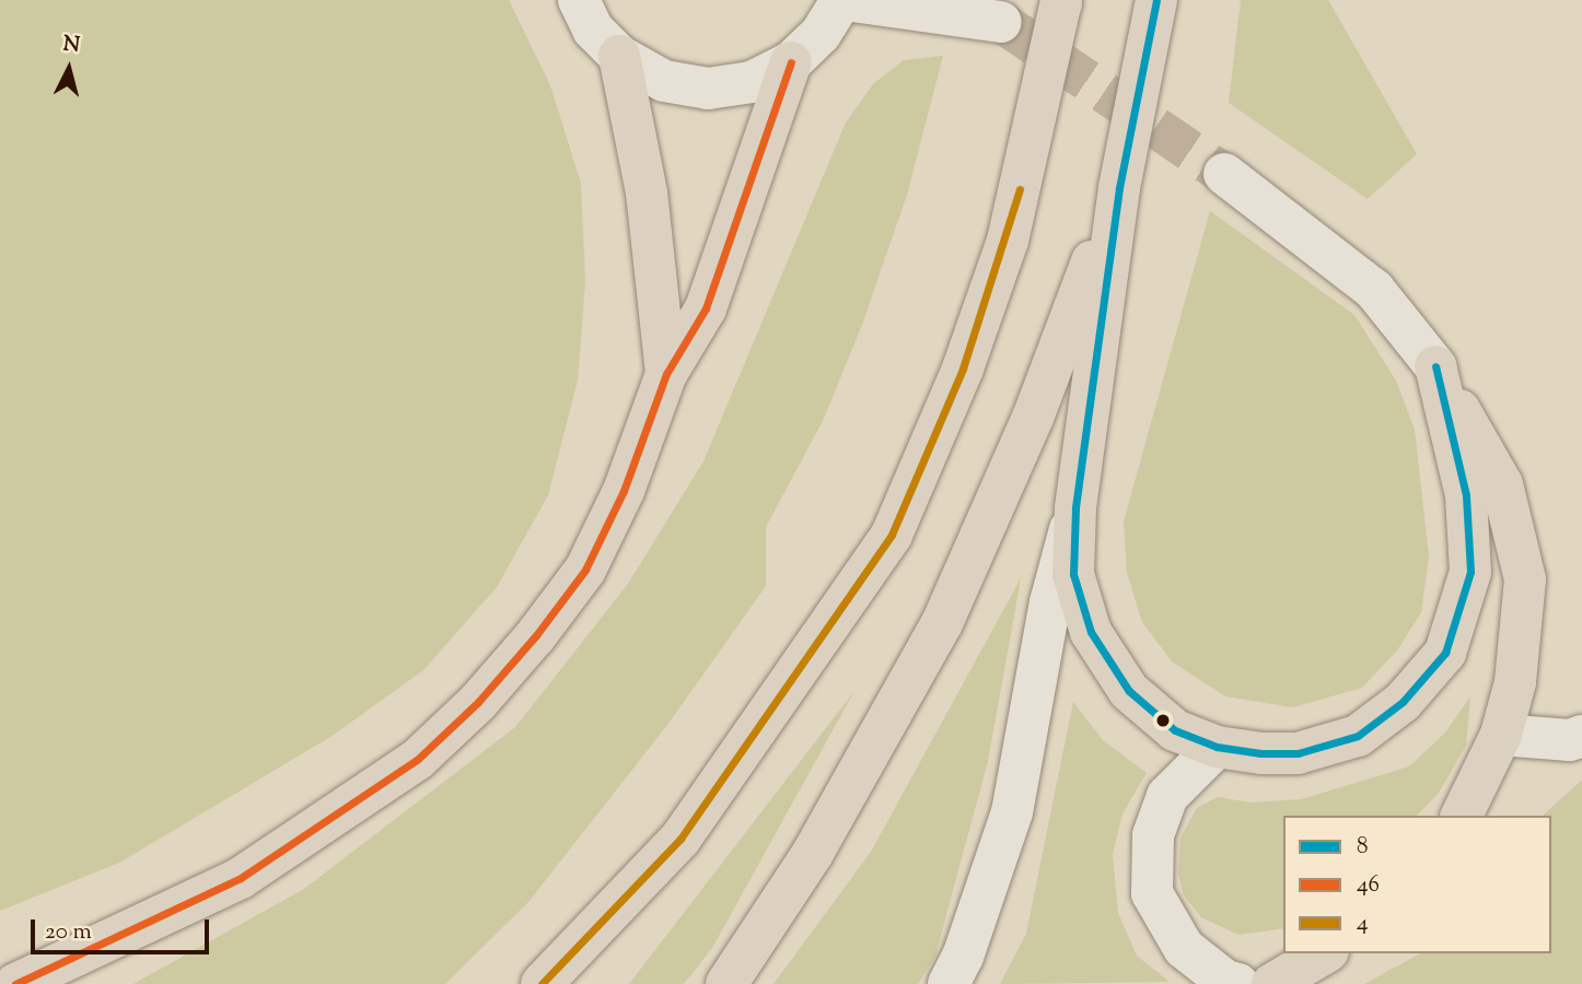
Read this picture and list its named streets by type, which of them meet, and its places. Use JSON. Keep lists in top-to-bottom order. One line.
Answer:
{"lines":["transit line 8","transit line 46","transit line 4"],"legend":["8","46","4"],"scale_bar":"20 m","north":"top"}
